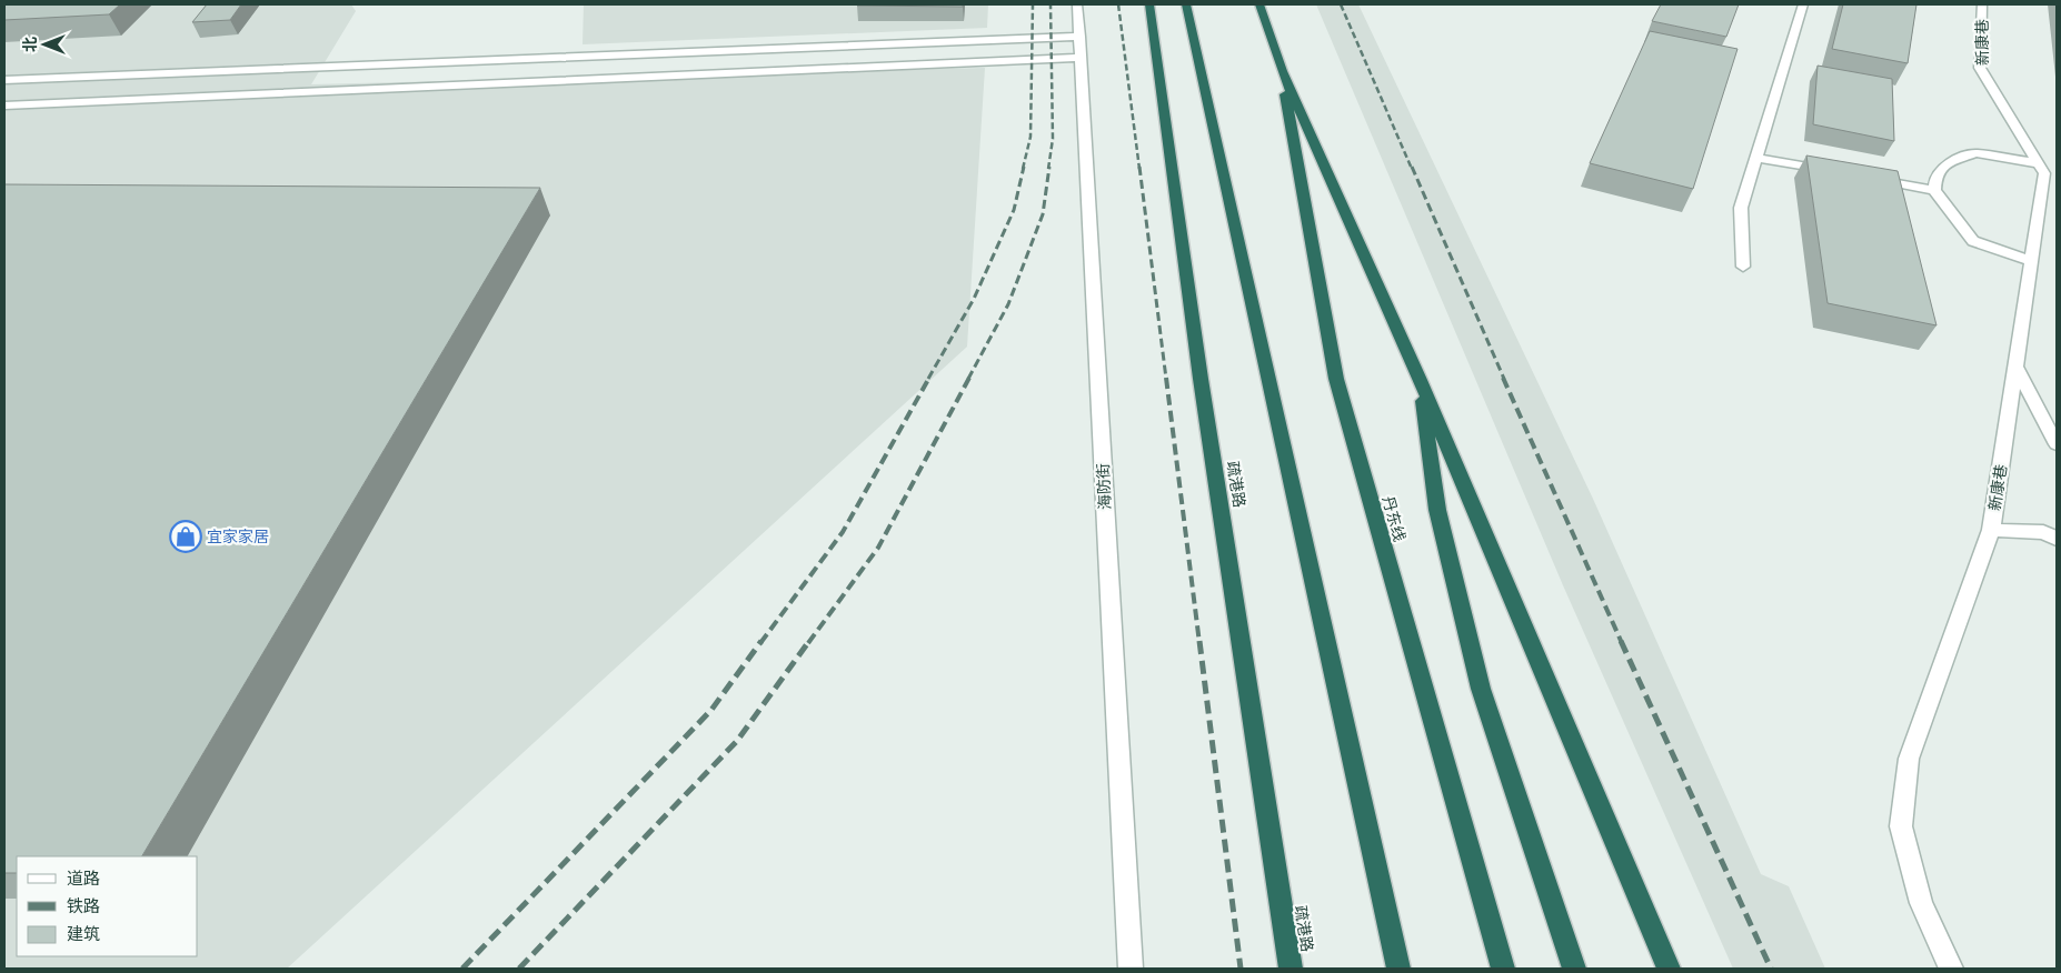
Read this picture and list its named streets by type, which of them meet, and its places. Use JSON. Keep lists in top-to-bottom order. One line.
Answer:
{"streets":{"highway":["疏港路","丹东线"],"street":["新康巷","海防街"]},"places":{"shop":["宜家家居"]},"legend":["道路","铁路","建筑"],"north":"left"}
